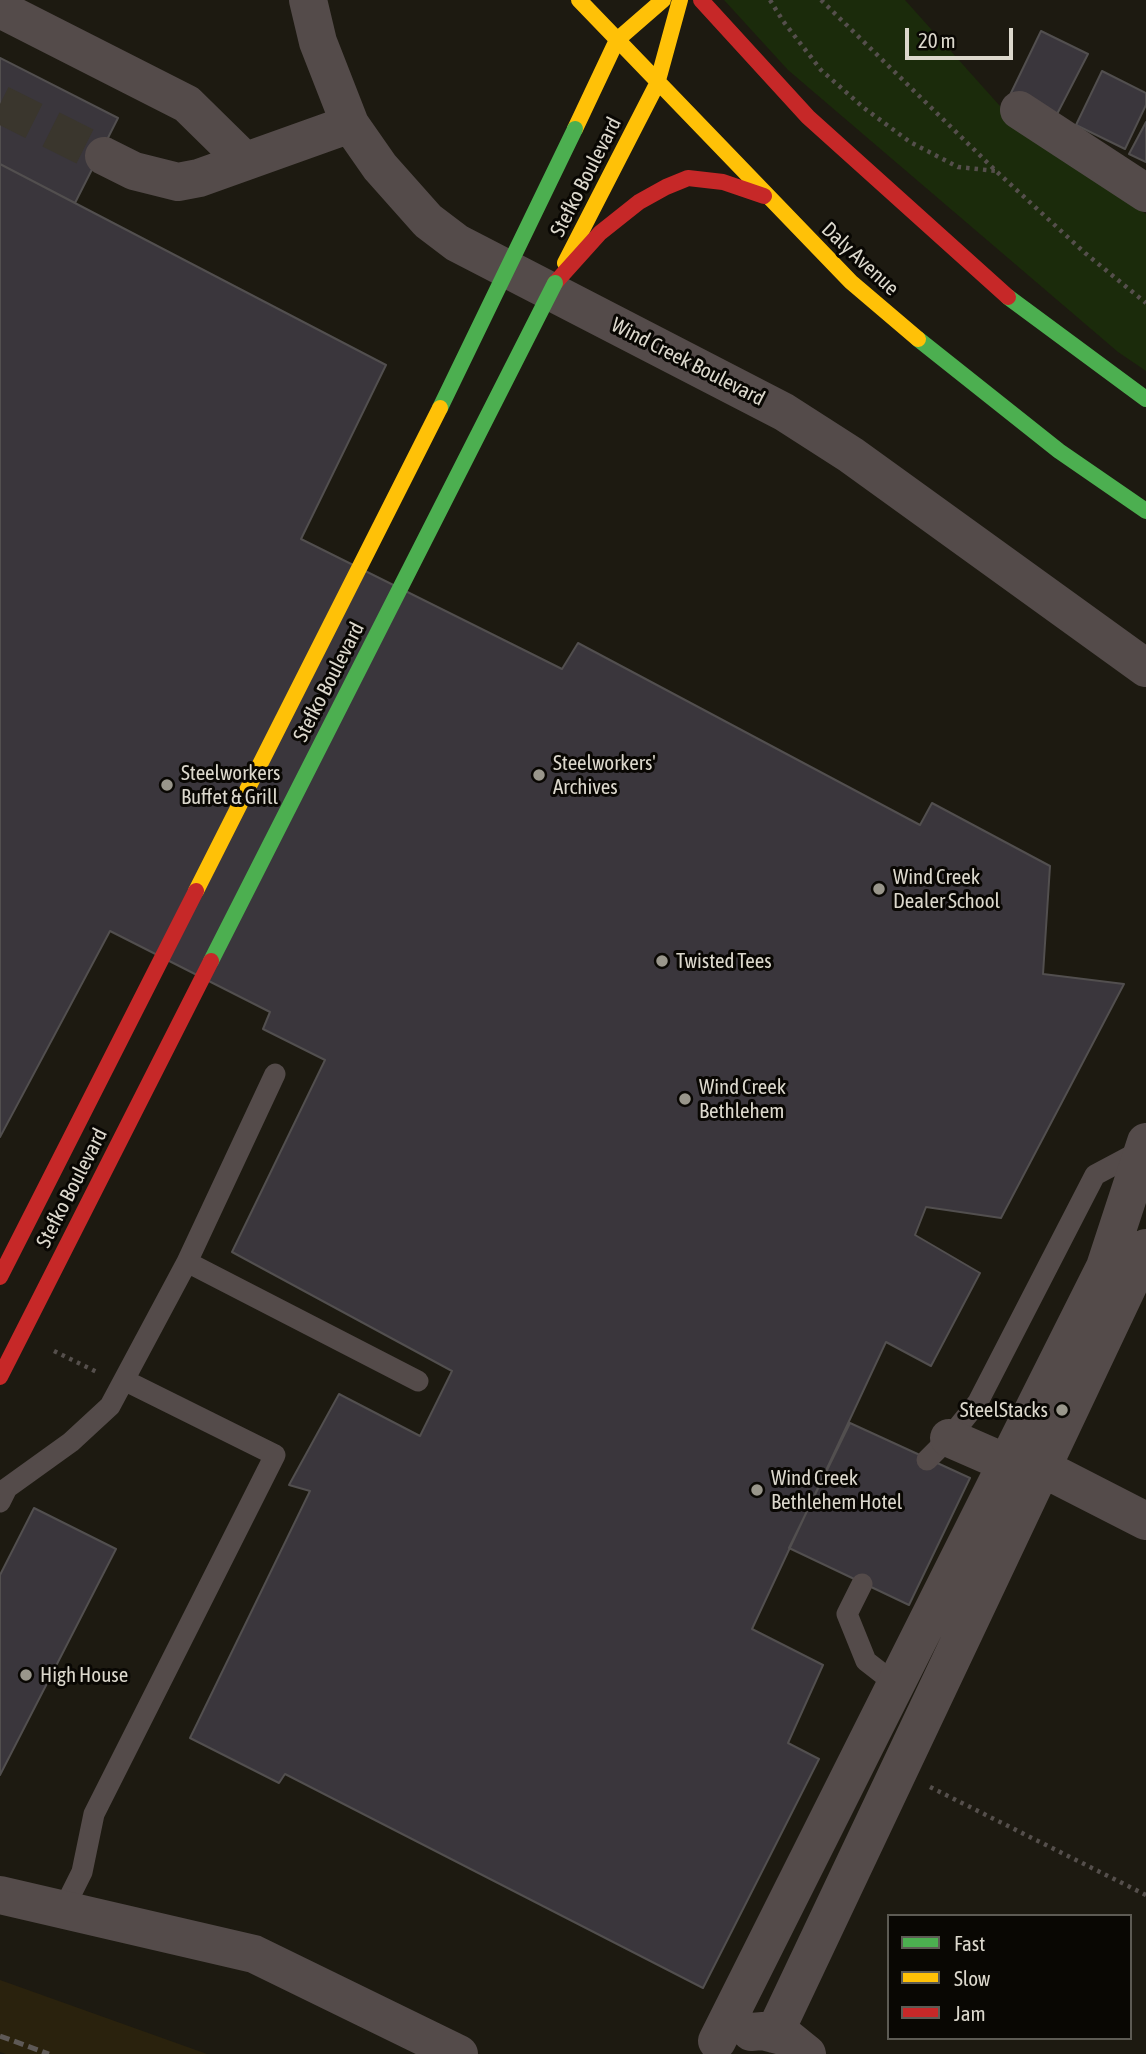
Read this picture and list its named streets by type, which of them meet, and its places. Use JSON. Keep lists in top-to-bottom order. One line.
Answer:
{"streets":{"main road":["Stefko Boulevard","Daly Avenue"],"street":["Wind Creek Boulevard"]},"crossings":[["Stefko Boulevard","Daly Avenue"]],"places":["Steelworkers' Archives","Steelworkers Buffet & Grill","Wind Creek Dealer School","Twisted Tees","Wind Creek Bethlehem","SteelStacks","Wind Creek Bethlehem Hotel","High House"],"legend":["Fast","Slow","Jam"],"scale_bar":"20 m"}
